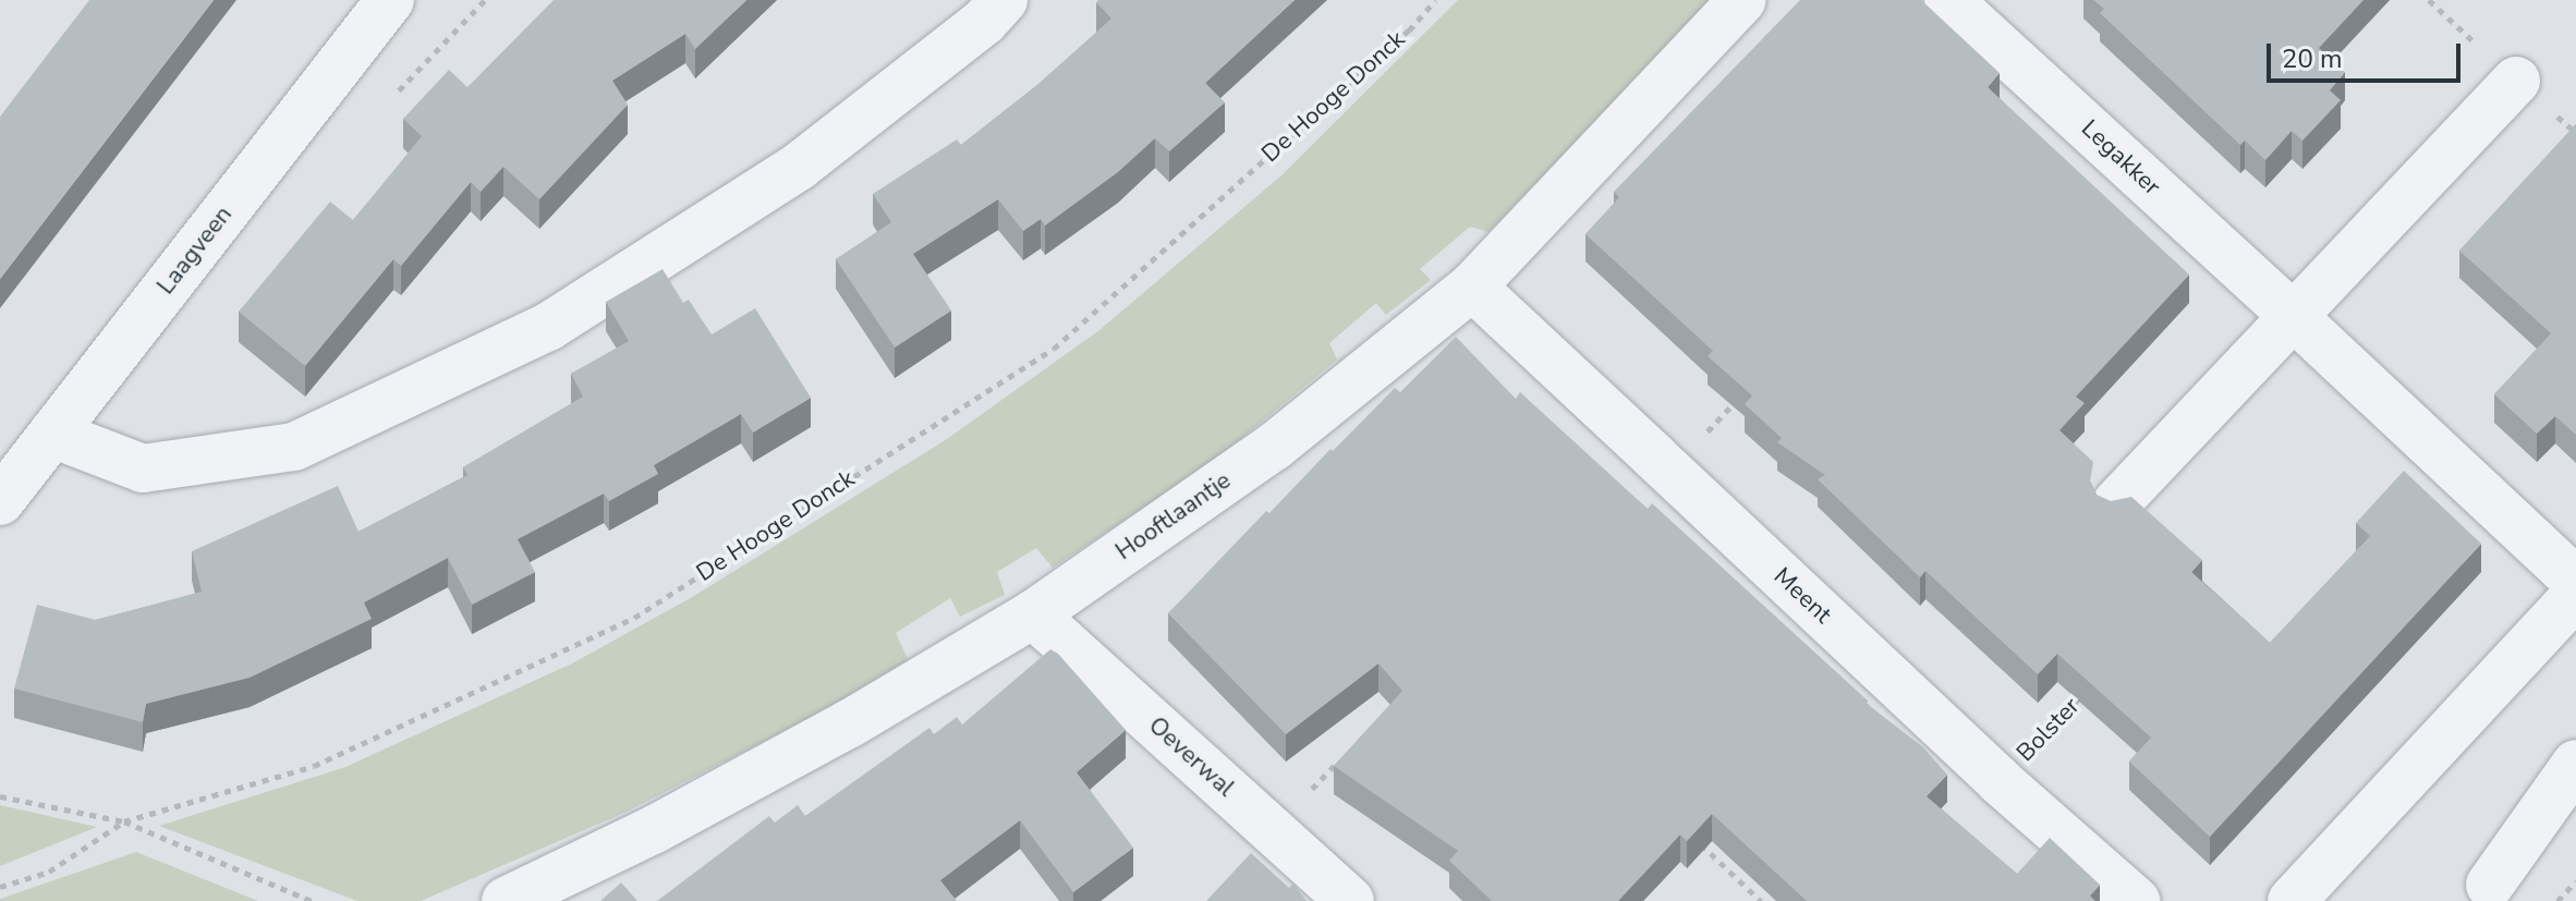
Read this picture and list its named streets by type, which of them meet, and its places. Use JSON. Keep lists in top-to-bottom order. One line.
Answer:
{"streets":{"street":["Legakker","Laagveen","Hooftlaantje","Meent","Oeverwal"],"path":["De Hooge Donck","Bolster"]},"crossings":[["Hooftlaantje","Meent"],["Hooftlaantje","Oeverwal"],["Meent","Bolster"]],"scale_bar":"20 m"}
